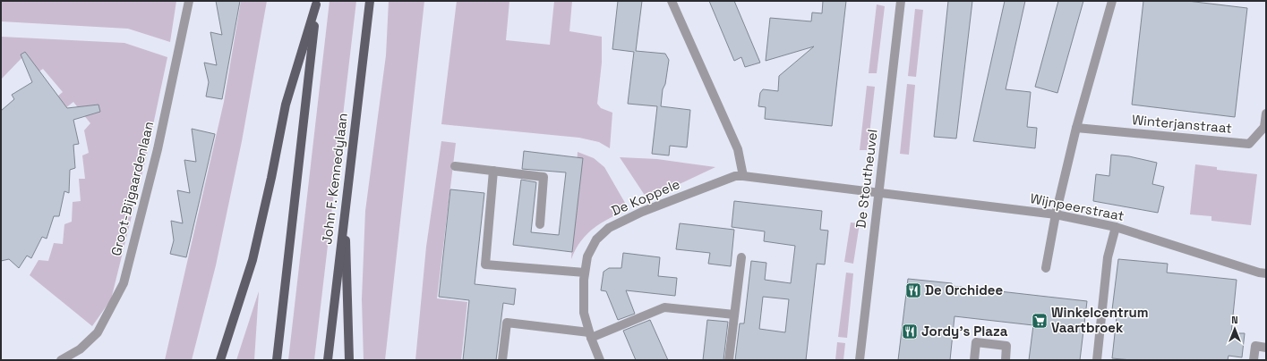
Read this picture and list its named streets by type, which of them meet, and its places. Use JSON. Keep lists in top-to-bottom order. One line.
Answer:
{"streets":{"main road":["John F. Kennedylaan"],"street":["Winterjanstraat","De Stoutheuvel","Groot-Bijgaardenlaan","De Koppele","Wijnpeerstraat"]},"crossings":[["De Stoutheuvel","De Koppele"],["De Stoutheuvel","Wijnpeerstraat"],["De Koppele","Wijnpeerstraat"]],"places":{"restaurant":["De Orchidee","Jordy's Plaza"],"supermarket":["Winkelcentrum Vaartbroek"]},"north":"top"}
